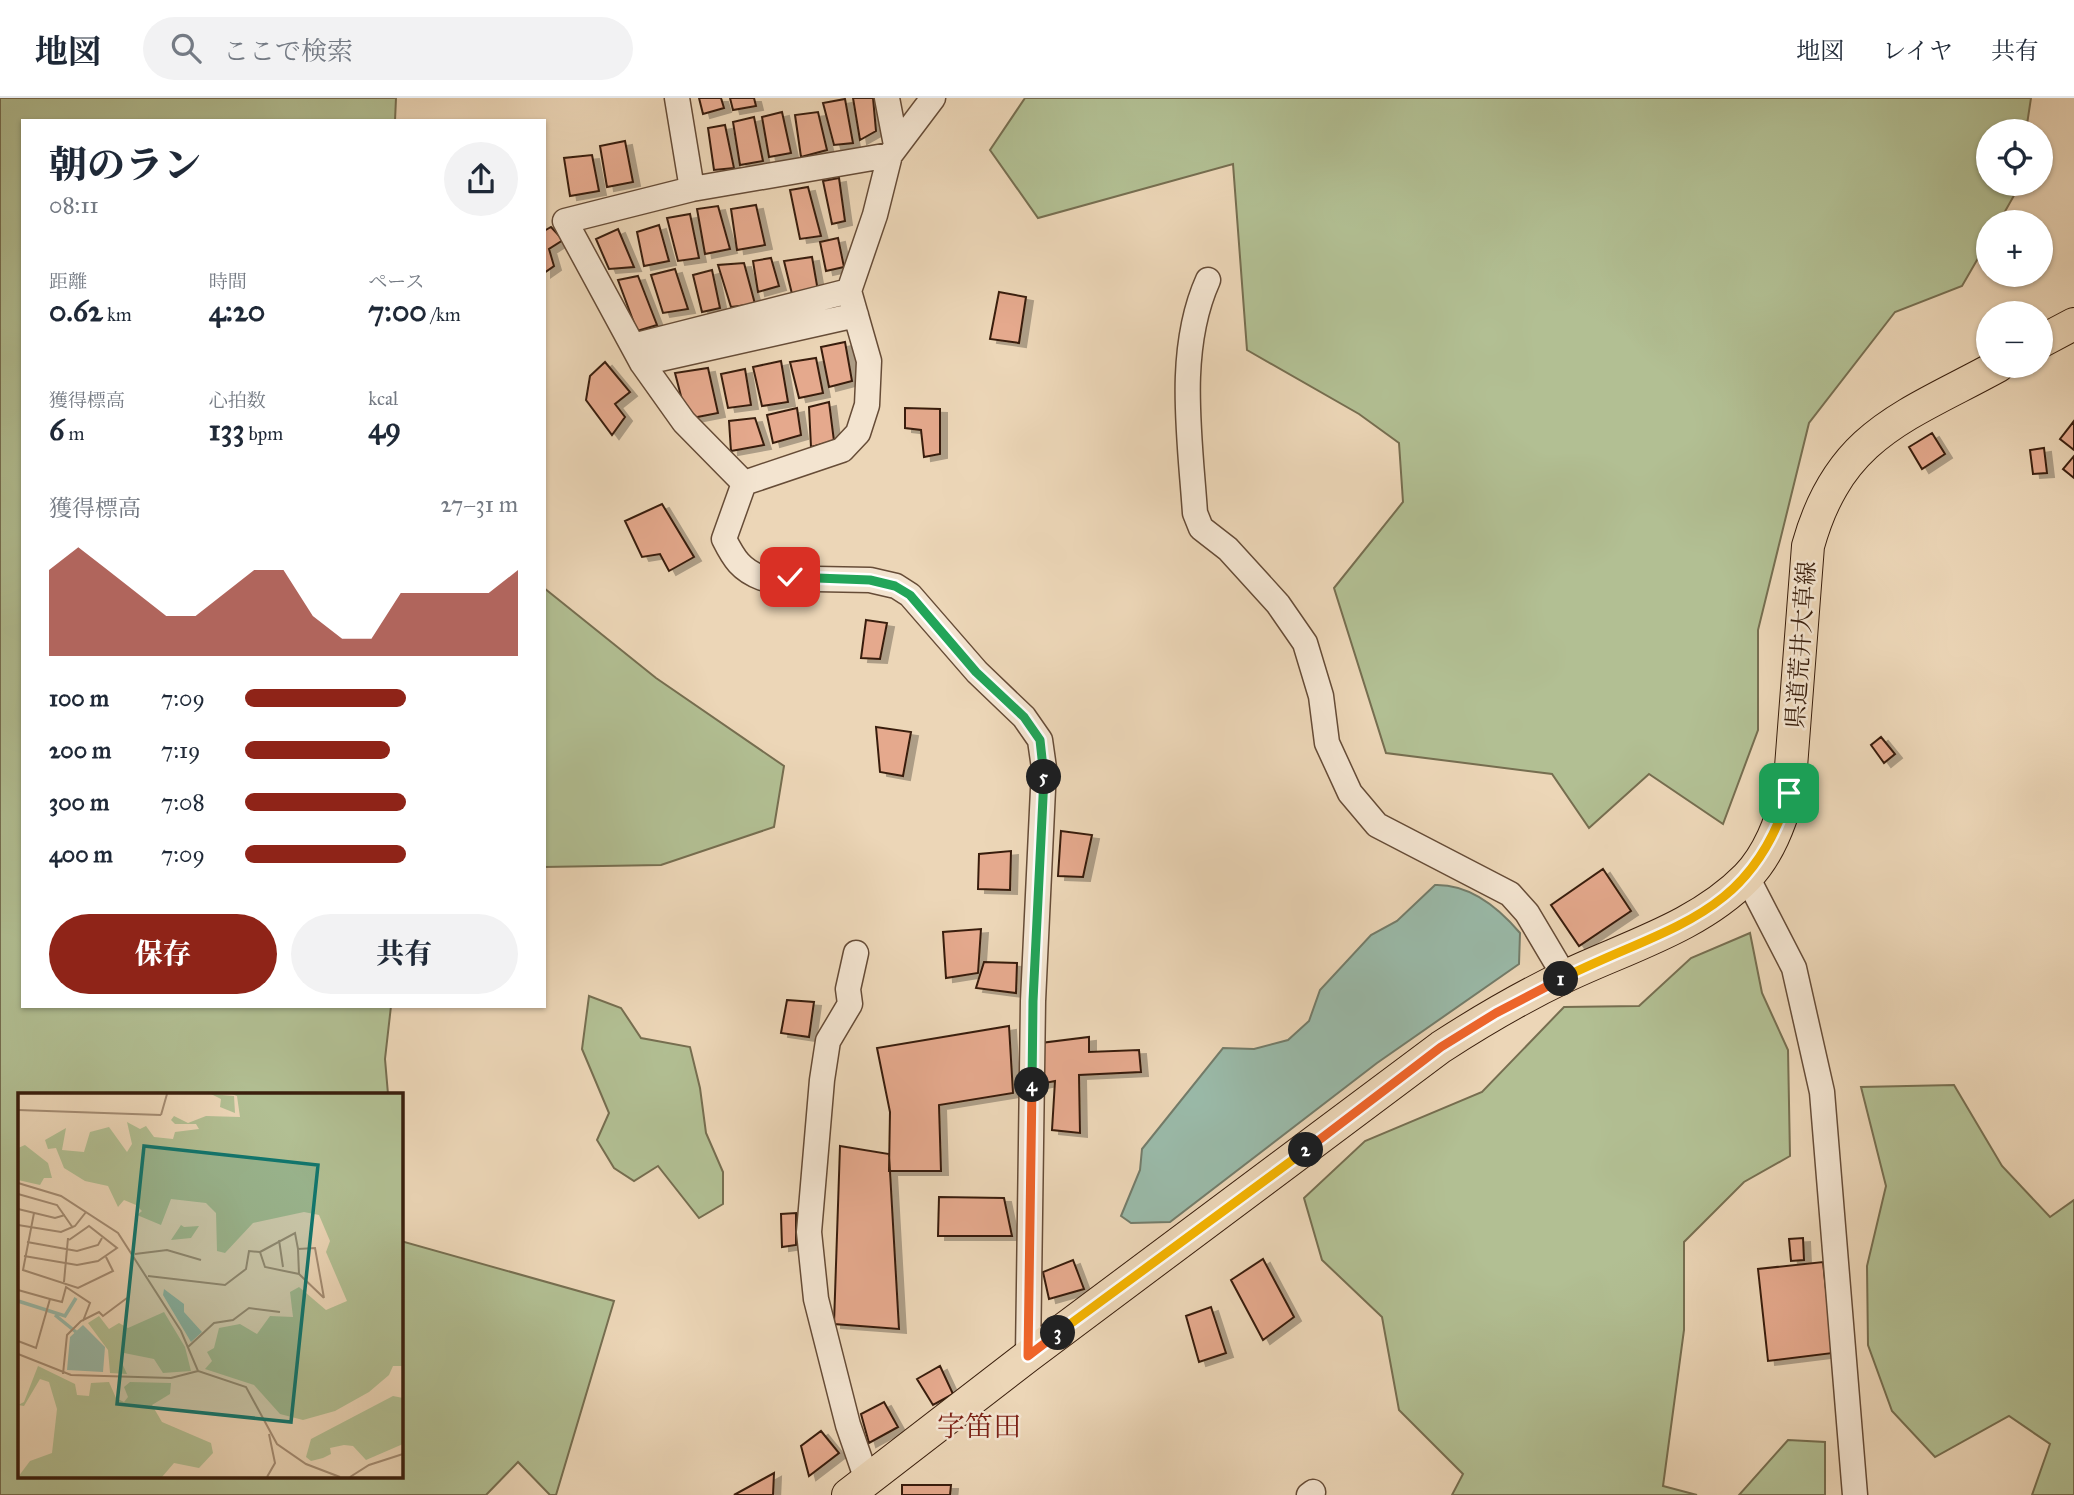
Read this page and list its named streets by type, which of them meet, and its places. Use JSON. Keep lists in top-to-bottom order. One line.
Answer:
{"streets":{"main road":["県道荒井大草線"]},"districts":["字笛田"],"page":{"header":"地図","search":"ここで検索","nav":["地図","レイヤ","共有"],"map_buttons":["+","−"],"heading":["朝のラン","08:11"],"stats":[["距離","0.62 km"],["時間","4:20"],["ペース","7:00 /km"],["獲得標高","6 m"],["心拍数","133 bpm"],["kcal","49"]],"chart":["獲得標高","27–31 m"],"list":[{"name":"100 m","note":"7:09"},{"name":"200 m","note":"7:19"},{"name":"300 m","note":"7:08"},{"name":"400 m","note":"7:09"}],"pins":["5","1","4","2","3"],"buttons":["保存","共有"]}}
